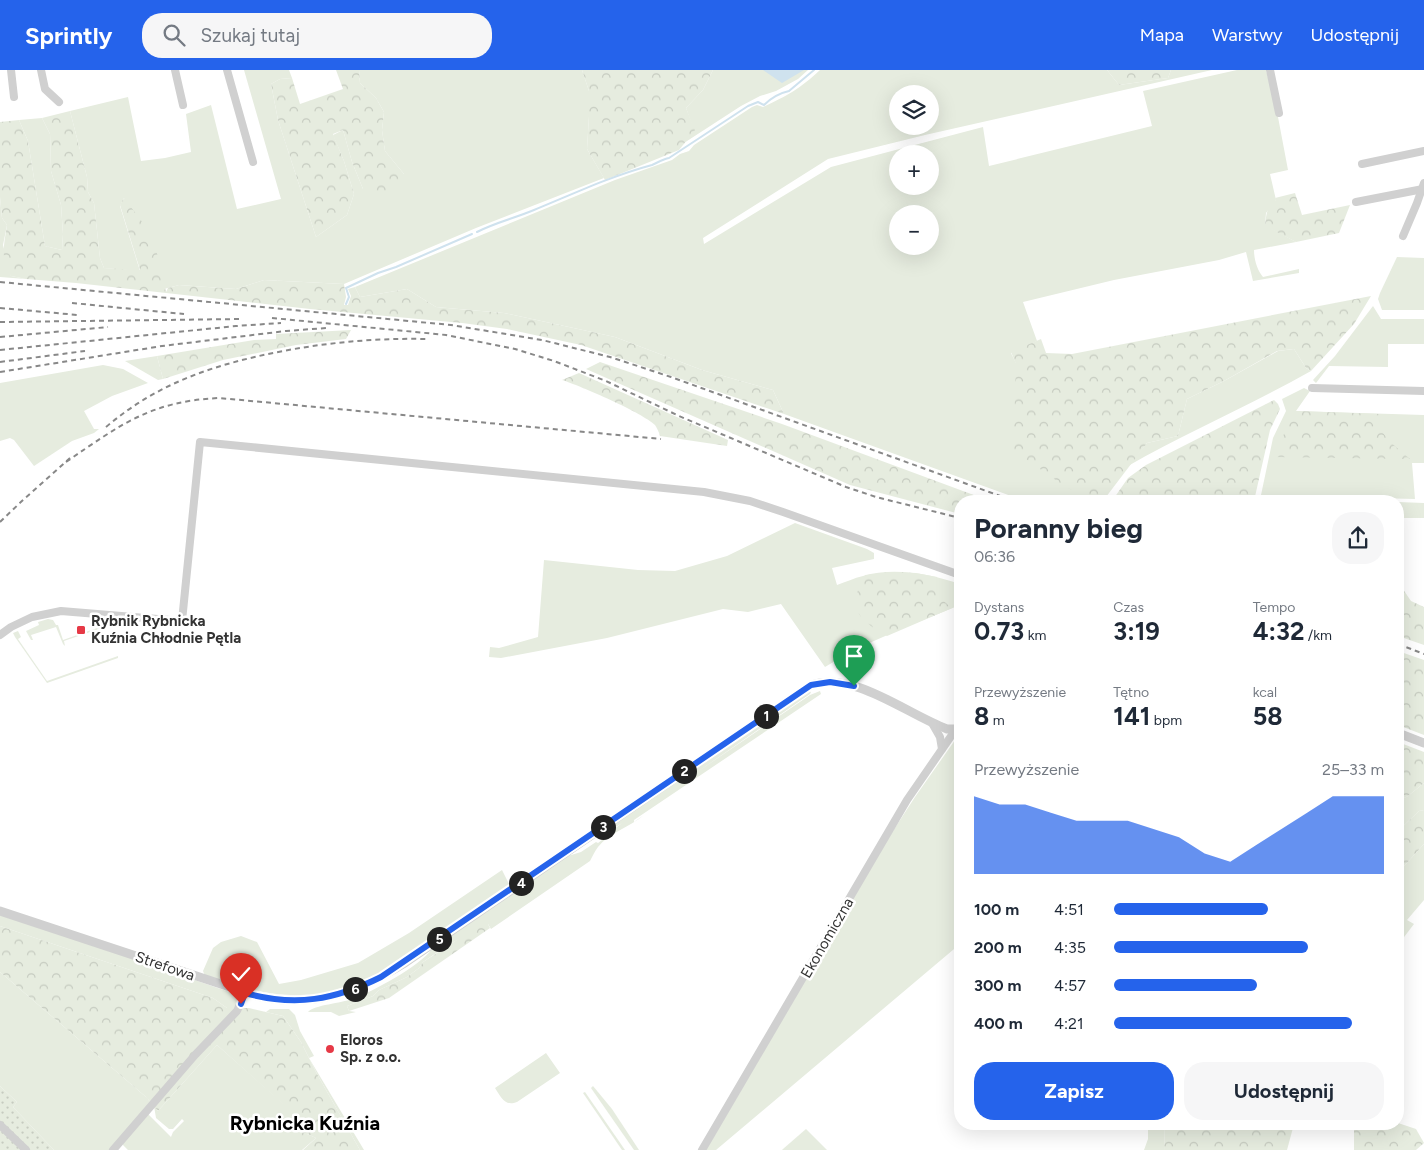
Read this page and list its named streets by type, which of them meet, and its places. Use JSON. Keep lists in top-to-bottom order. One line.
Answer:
{"streets":{"street":["Ekonomiczna","Strefowa"]},"crossings":[["Ekonomiczna","Strefowa"]],"districts":["Rybnicka Kuźnia"],"places":{"transit":["Rybnik Rybnicka Kuźnia Chłodnie Pętla"],"other":["Eloros Sp. z o.o."]},"page":{"header":"Sprintly","search":"Szukaj tutaj","nav":["Mapa","Warstwy","Udostępnij"],"map_buttons":["+","−"],"heading":["Poranny bieg","06:36"],"stats":[["Dystans","0.73 km"],["Czas","3:19"],["Tempo","4:32 /km"],["Przewyższenie","8 m"],["Tętno","141 bpm"],["kcal","58"]],"pins":["1","2","3","4","5","6"],"chart":["Przewyższenie","25–33 m"],"list":[{"name":"100 m","note":"4:51"},{"name":"200 m","note":"4:35"},{"name":"300 m","note":"4:57"},{"name":"400 m","note":"4:21"}],"buttons":["Zapisz","Udostępnij"]}}
